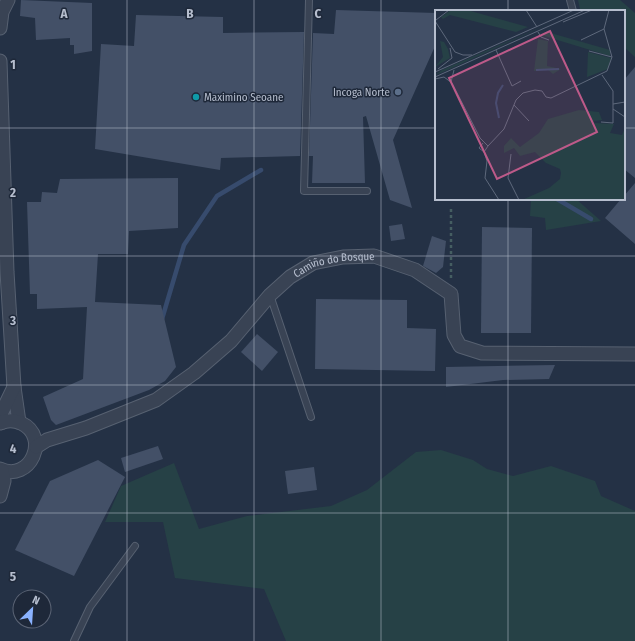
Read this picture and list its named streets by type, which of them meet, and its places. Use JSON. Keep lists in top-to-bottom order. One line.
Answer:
{"streets":{"street":["Camiño do Bosque"]},"places":["Incoga Norte","Maximino Seoane"],"north":"top right","grid":{"columns":["A","B","C"],"rows":["1","2","3","4","5"]}}
